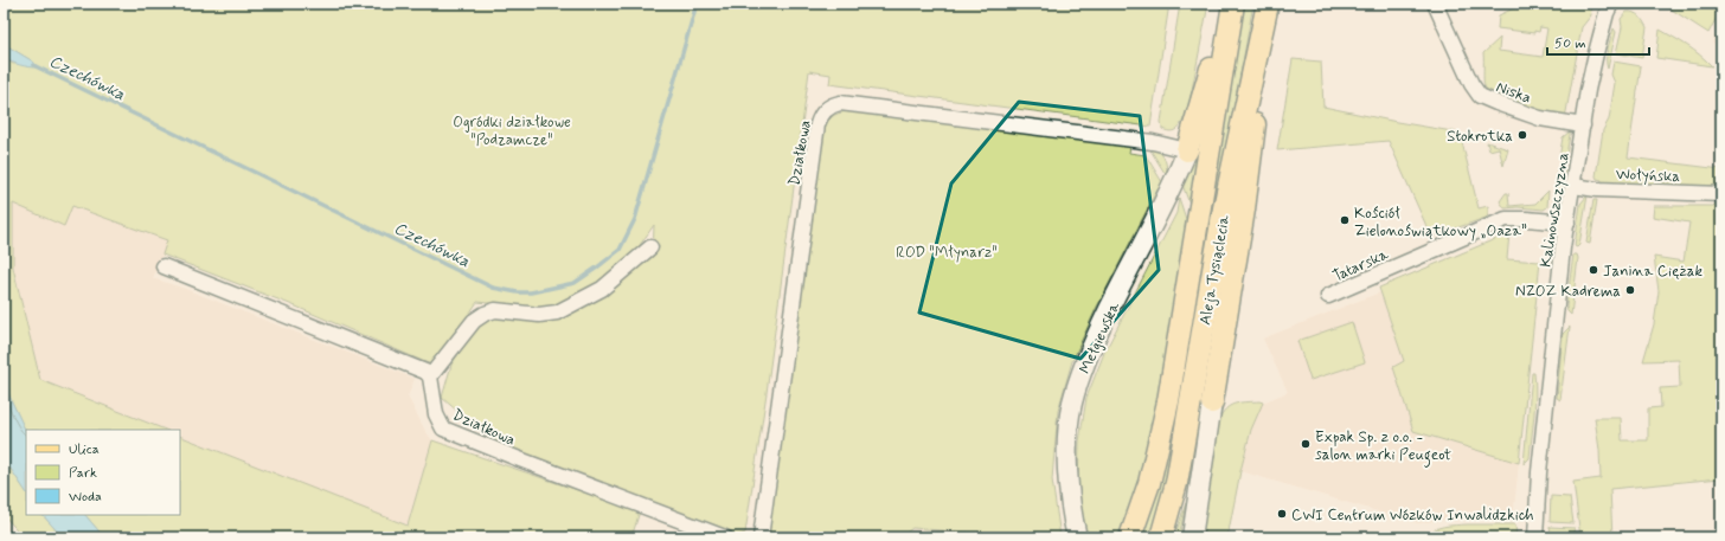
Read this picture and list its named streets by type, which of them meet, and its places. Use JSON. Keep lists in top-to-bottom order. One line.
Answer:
{"streets":{"main road":["Aleja Tysiąclecia","Mełgiewska"],"street":["Niska","Działkowa","Wołyńska","Kalinowszczyzna","Tatarska"]},"crossings":[["Niska","Kalinowszczyzna"],["Działkowa","Mełgiewska"],["Wołyńska","Kalinowszczyzna"],["Kalinowszczyzna","Tatarska"]],"water":["Czechówka"],"parks":["Ogródki działkowe \"Podzamcze\"","ROD \"Młynarz\""],"places":["Stokrotka","Kościół Zielonoświątkowy „Oaza”","Janina Ciężak","NZOZ Kadrema","Expak Sp. z o.o. - salon marki Peugeot","CWI Centrum Wózków Inwalidzkich"],"legend":["Ulica","Park","Woda"],"scale_bar":"50 m"}
